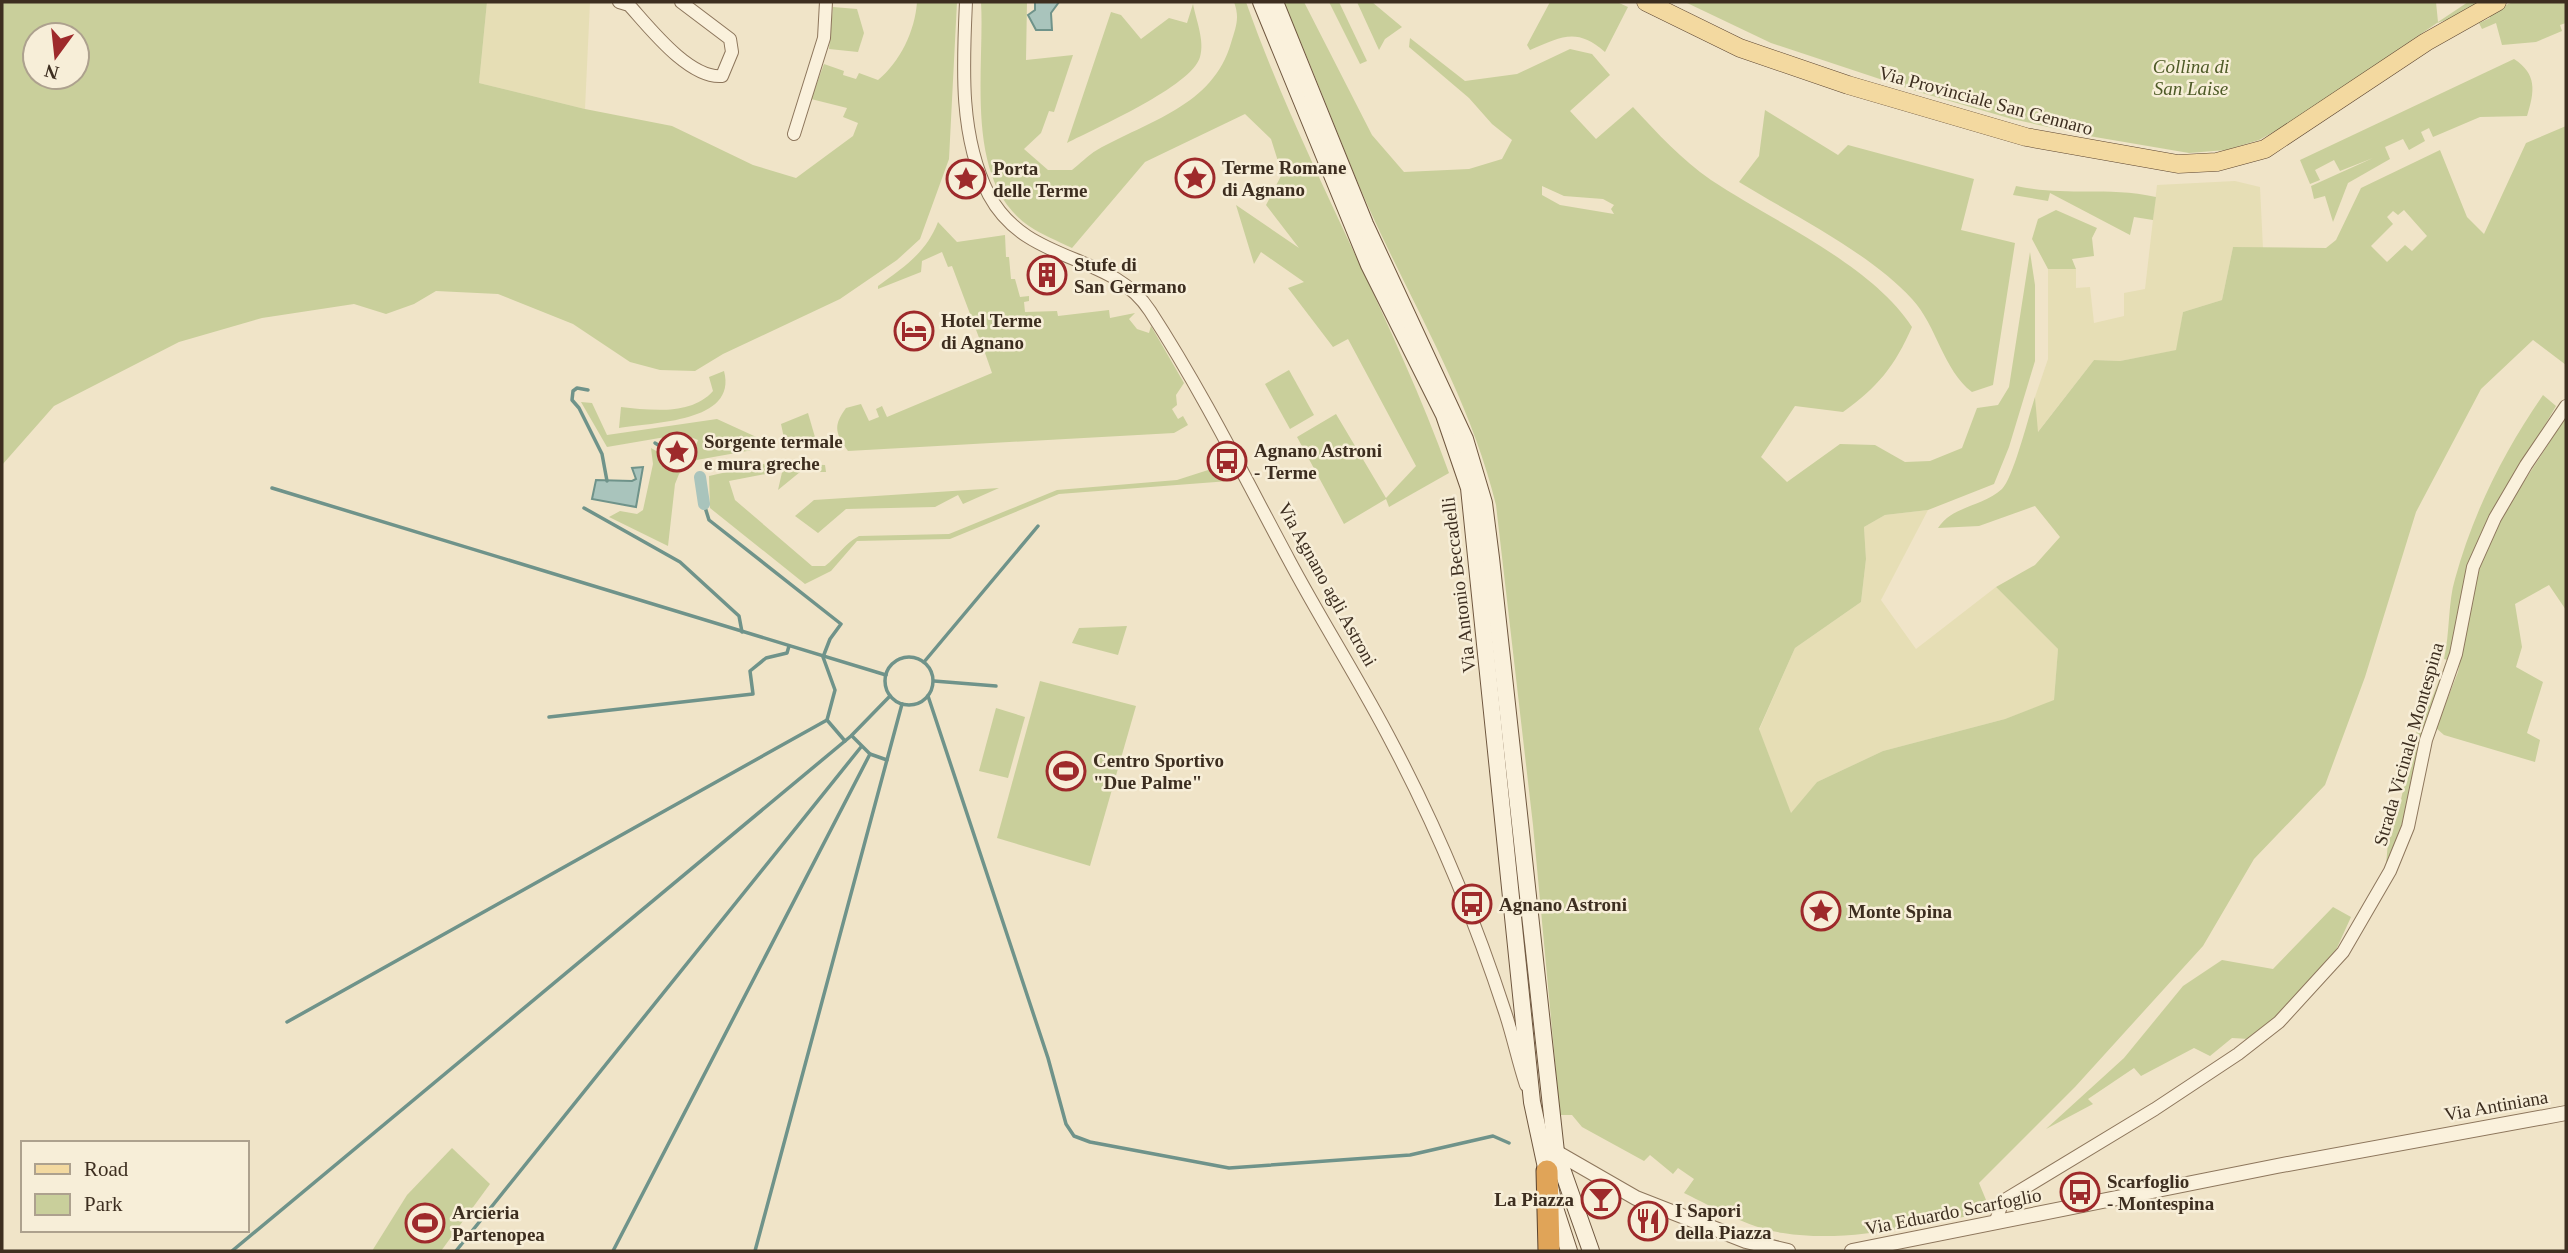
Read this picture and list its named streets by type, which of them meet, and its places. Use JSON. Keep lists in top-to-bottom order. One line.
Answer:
{"streets":{"main road":["Via Provinciale San Gennaro","Via Antonio Beccadelli"],"street":["Via Agnano agli Astroni","Strada Vicinale Montespina","Via Antiniana","Via Eduardo Scarfoglio"]},"crossings":[["Via Agnano agli Astroni","Via Antonio Beccadelli"],["Strada Vicinale Montespina","Via Eduardo Scarfoglio"],["Via Antiniana","Via Eduardo Scarfoglio"]],"parks":["Collina di San Laise"],"places":{"place":["Terme Romane di Agnano","Porta delle Terme","Sorgente termale e mura greche","Monte Spina"],"building":["Stufe di San Germano"],"hotel":["Hotel Terme di Agnano"],"bus stop":["Agnano Astroni - Terme","Agnano Astroni","Scarfoglio - Montespina"],"sports":["Centro Sportivo \"Due Palme\"","Arcieria Partenopea"],"bar":["La Piazza"],"restaurant":["I Sapori della Piazza"]},"legend":["Road","Park"],"north":"bottom"}
